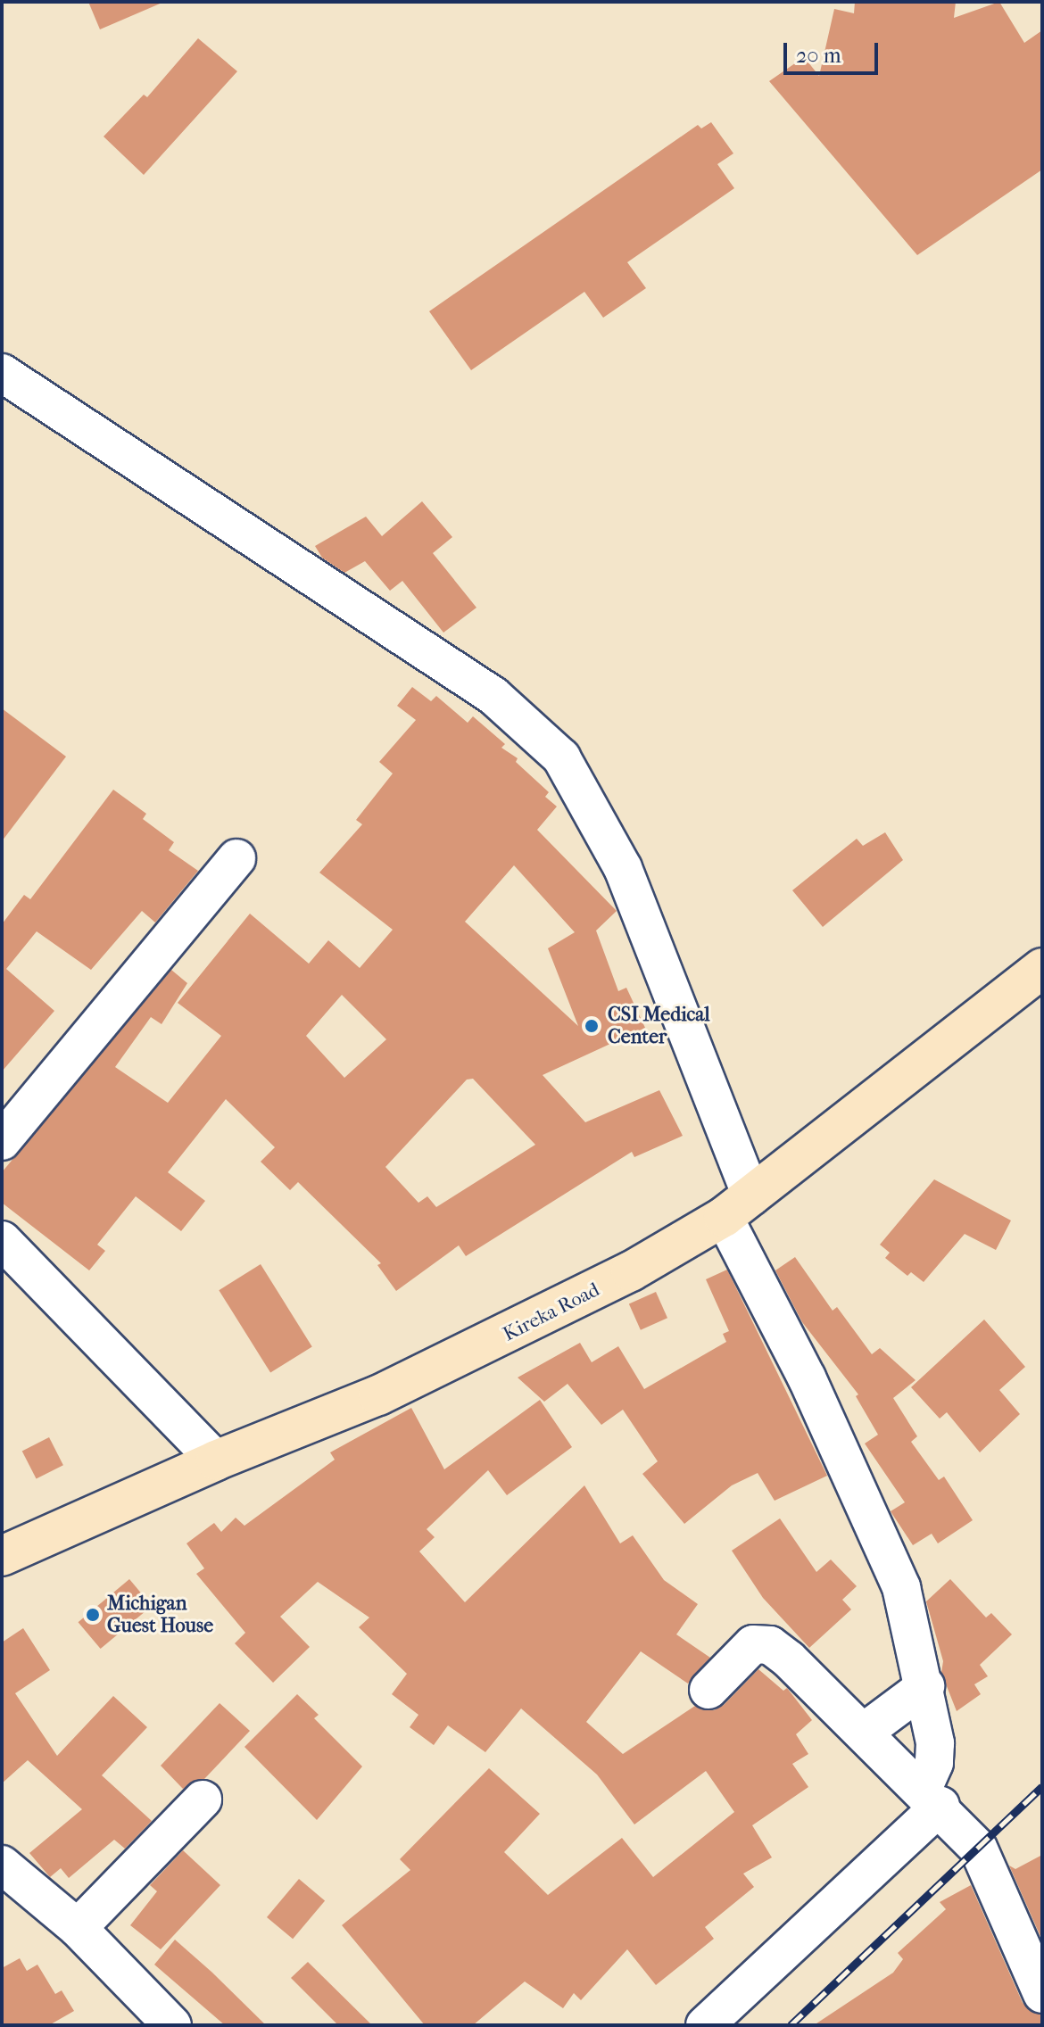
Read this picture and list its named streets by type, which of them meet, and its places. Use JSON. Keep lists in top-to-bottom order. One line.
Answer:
{"streets":{"main road":["Kireka Road"]},"places":["CSI Medical Center","Michigan Guest House"],"scale_bar":"20 m"}
